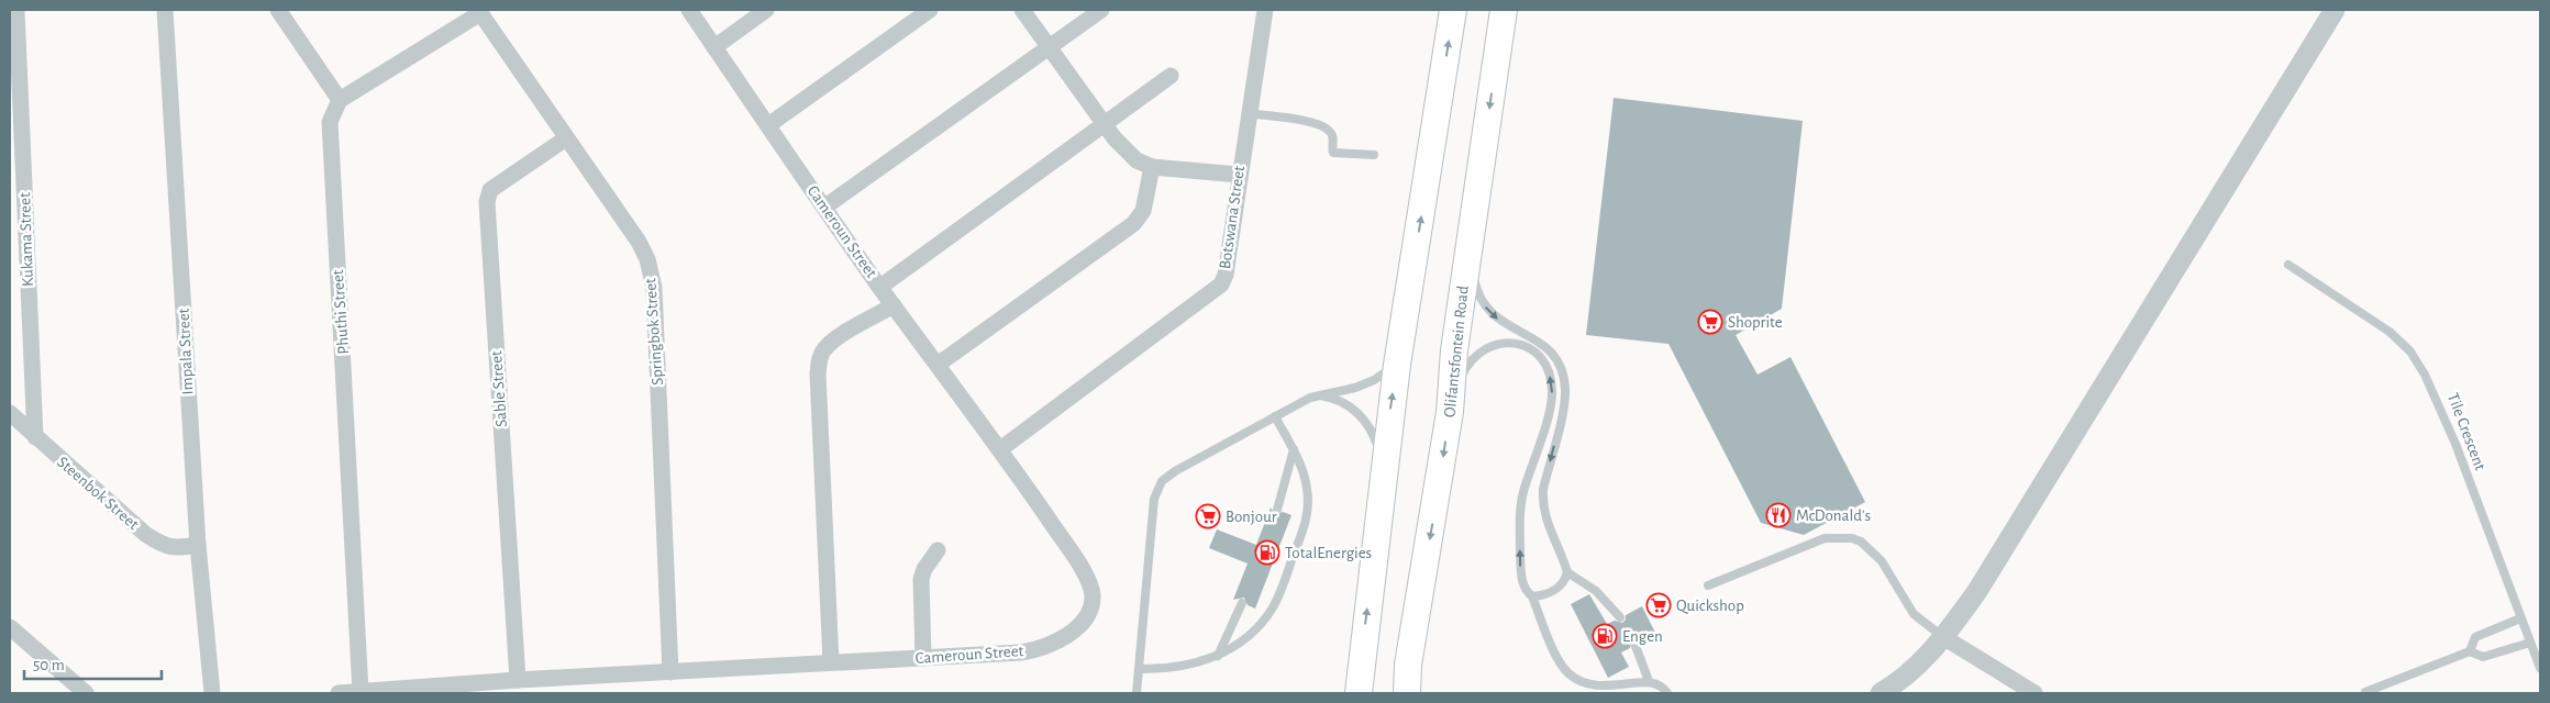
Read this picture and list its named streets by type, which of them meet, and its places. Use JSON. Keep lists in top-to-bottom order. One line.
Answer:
{"streets":{"main road":["Olifantsfontein Road"],"street":["Botswana Street","Cameroun Street","Kukama Street","Phuthi Street","Springbok Street","Impala Street","Sable Street","Steenbok Street"],"lane":["Tile Crescent"]},"crossings":[["Botswana Street","Cameroun Street"],["Cameroun Street","Phuthi Street"],["Cameroun Street","Springbok Street"],["Cameroun Street","Sable Street"],["Kukama Street","Steenbok Street"],["Springbok Street","Sable Street"],["Impala Street","Steenbok Street"]],"places":{"supermarket":["Shoprite","Bonjour","Quickshop"],"restaurant":["McDonald's"],"fuel station":["TotalEnergies","Engen"]},"scale_bar":"50 m"}
